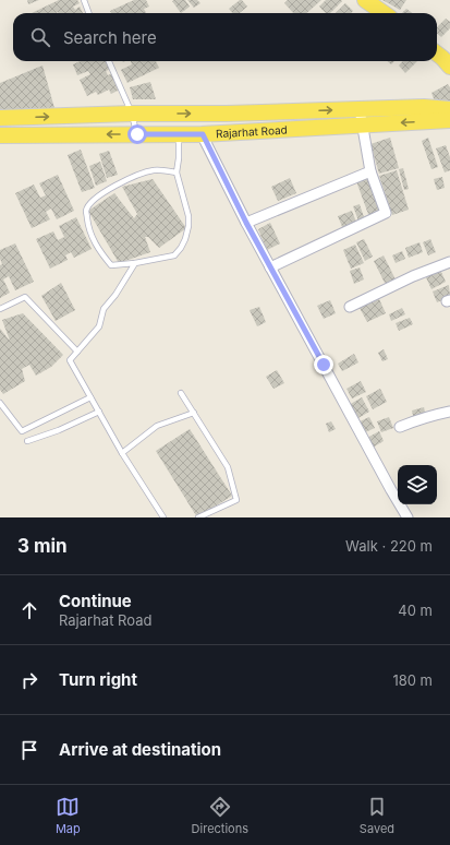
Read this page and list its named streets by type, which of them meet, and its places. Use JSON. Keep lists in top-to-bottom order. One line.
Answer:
{"streets":{"main road":["Rajarhat Road"]},"page":{"search":"Search here","heading":["3 min","Walk · 220 m"],"list":[["Continue","Rajarhat Road","40 m"],["Turn right","180 m"],"Arrive at destination"],"nav":["Map","Directions","Saved"]}}
